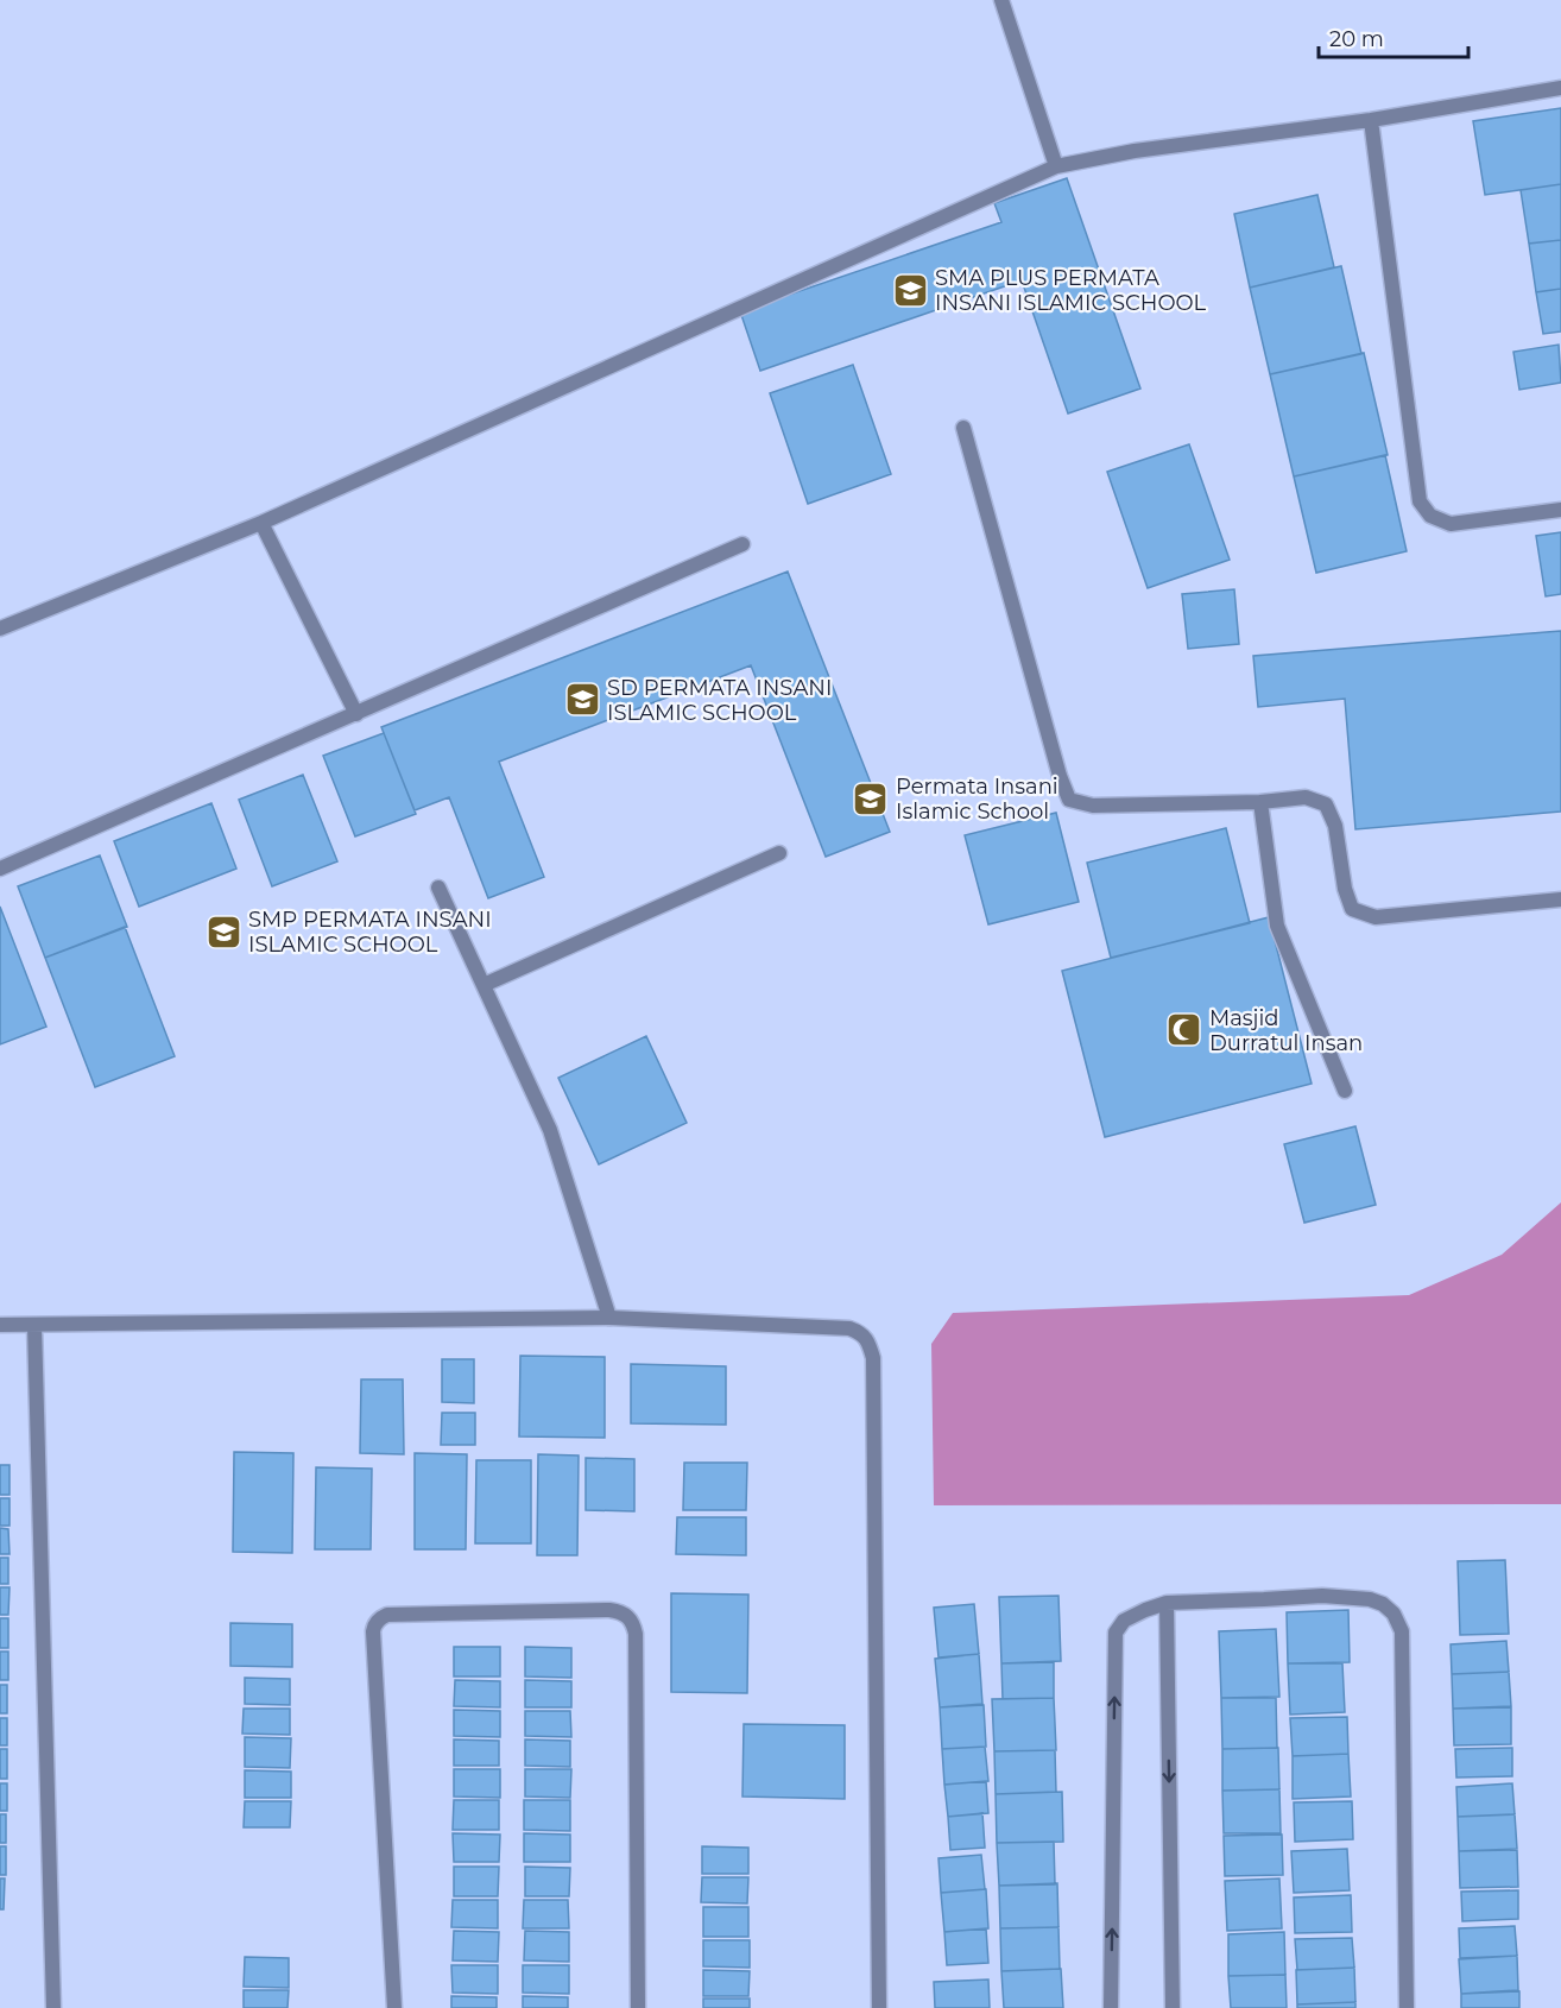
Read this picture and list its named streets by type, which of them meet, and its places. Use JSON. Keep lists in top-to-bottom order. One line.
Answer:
{"places":{"school or university":["SMA PLUS PERMATA INSANI ISLAMIC SCHOOL","SD PERMATA INSANI ISLAMIC SCHOOL","Permata Insani Islamic School","SMP PERMATA INSANI ISLAMIC SCHOOL"],"mosque":["Masjid Durratul Insan"]},"scale_bar":"20 m"}
